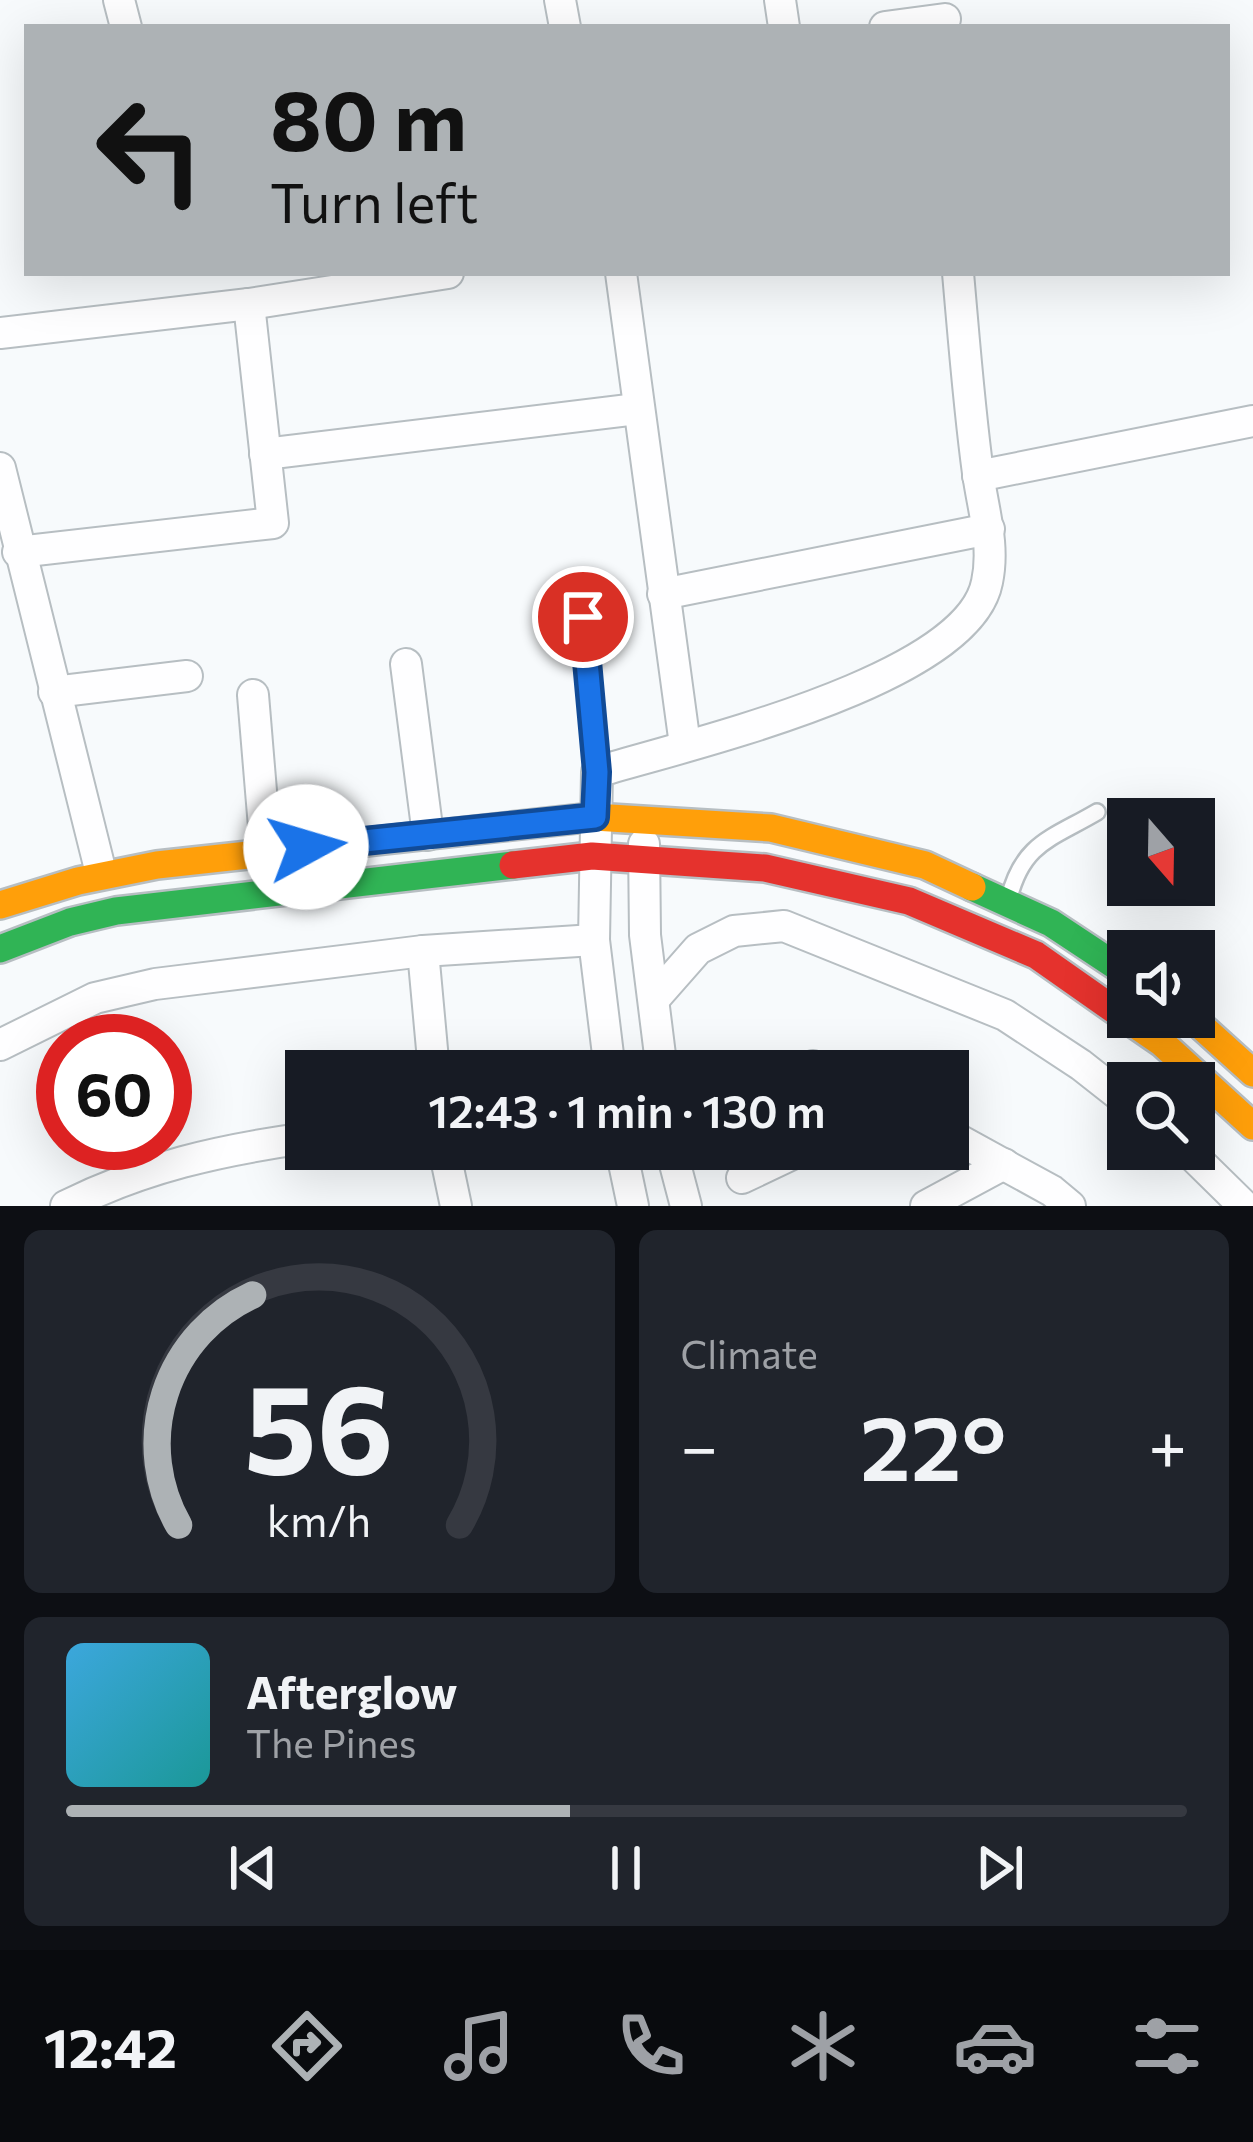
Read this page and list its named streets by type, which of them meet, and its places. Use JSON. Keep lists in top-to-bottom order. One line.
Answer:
{"north":"bottom","page":{"turn":["80 m","Turn left"],"limit":"60","trip":"12:43 · 1 min · 130 m","tile":"Climate","heat":["−","22°","+"],"song":["Afterglow","The Pines"],"tabs":"12:42","gauge":["56","km/h"]}}
